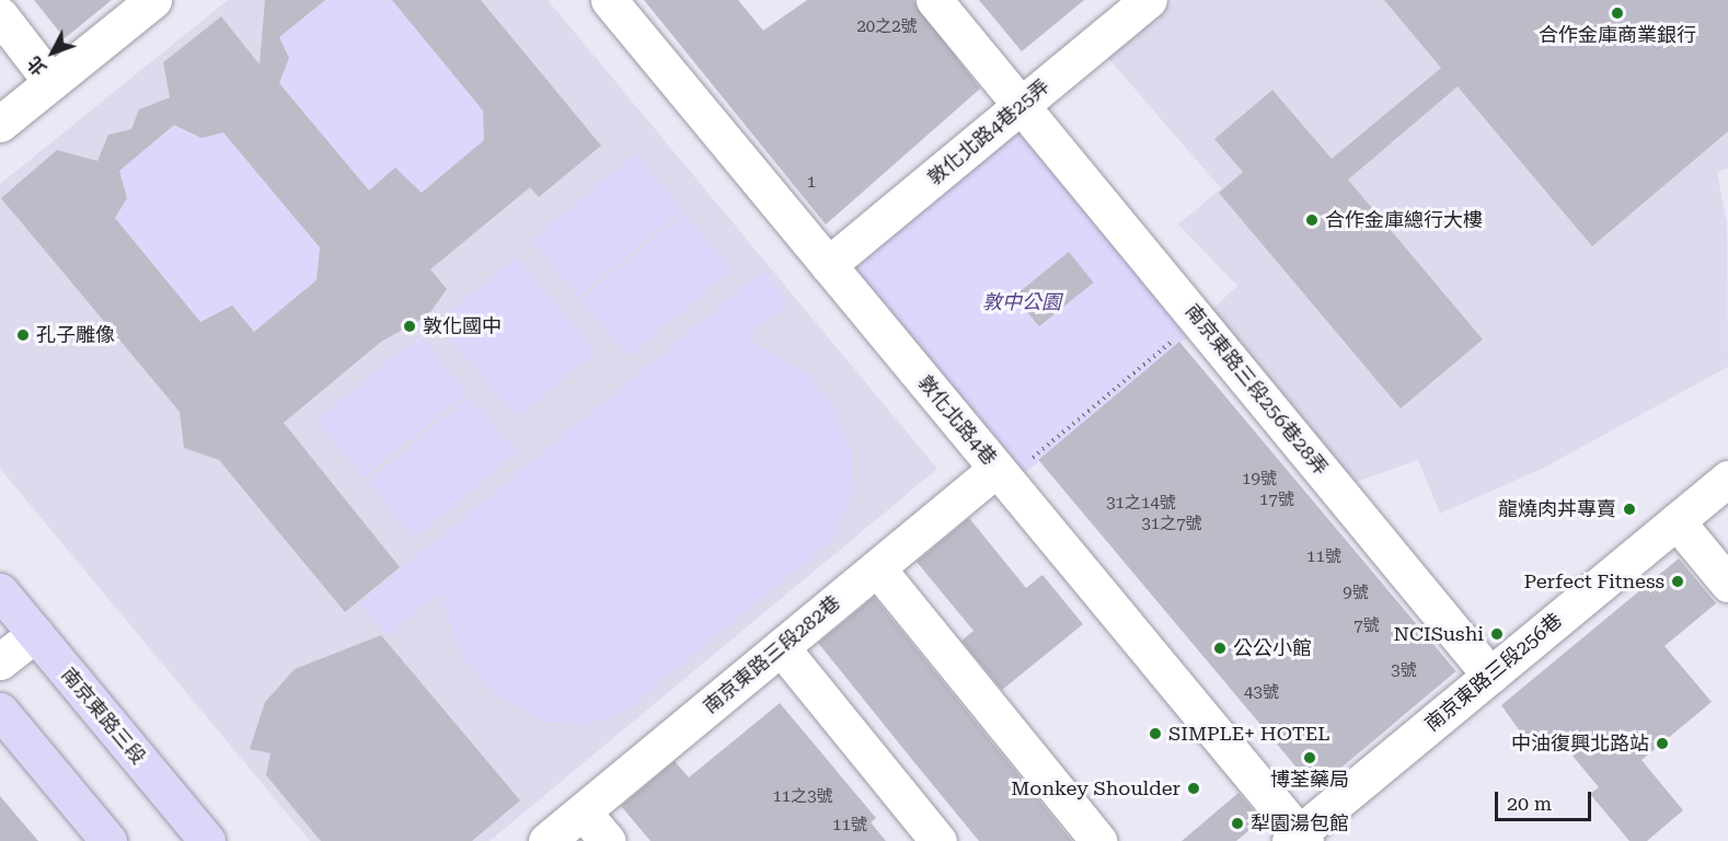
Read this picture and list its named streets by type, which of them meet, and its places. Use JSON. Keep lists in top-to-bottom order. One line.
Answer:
{"streets":{"main road":["南京東路三段"],"street":["敦化北路4巷25弄","南京東路三段256巷28弄","敦化北路4巷","南京東路三段282巷","南京東路三段256巷"]},"crossings":[["敦化北路4巷25弄","南京東路三段256巷28弄"],["敦化北路4巷25弄","敦化北路4巷"],["南京東路三段256巷28弄","南京東路三段256巷"],["敦化北路4巷","南京東路三段282巷"],["敦化北路4巷","南京東路三段256巷"]],"parks":["敦中公園"],"places":["合作金庫商業銀行","合作金庫總行大樓","敦化國中","孔子雕像","龍燒肉丼專賣","Perfect Fitness","NCISushi","公公小館","SIMPLE+ HOTEL","中油復興北路站","博荃藥局","Monkey Shoulder","犁園湯包館"],"house_numbers":["20之2號","1","19號","17號","31之14號","31之7號","11號","9號","7號","3號","43號","11之3號","11號"],"scale_bar":"20 m","north":"bottom left"}
